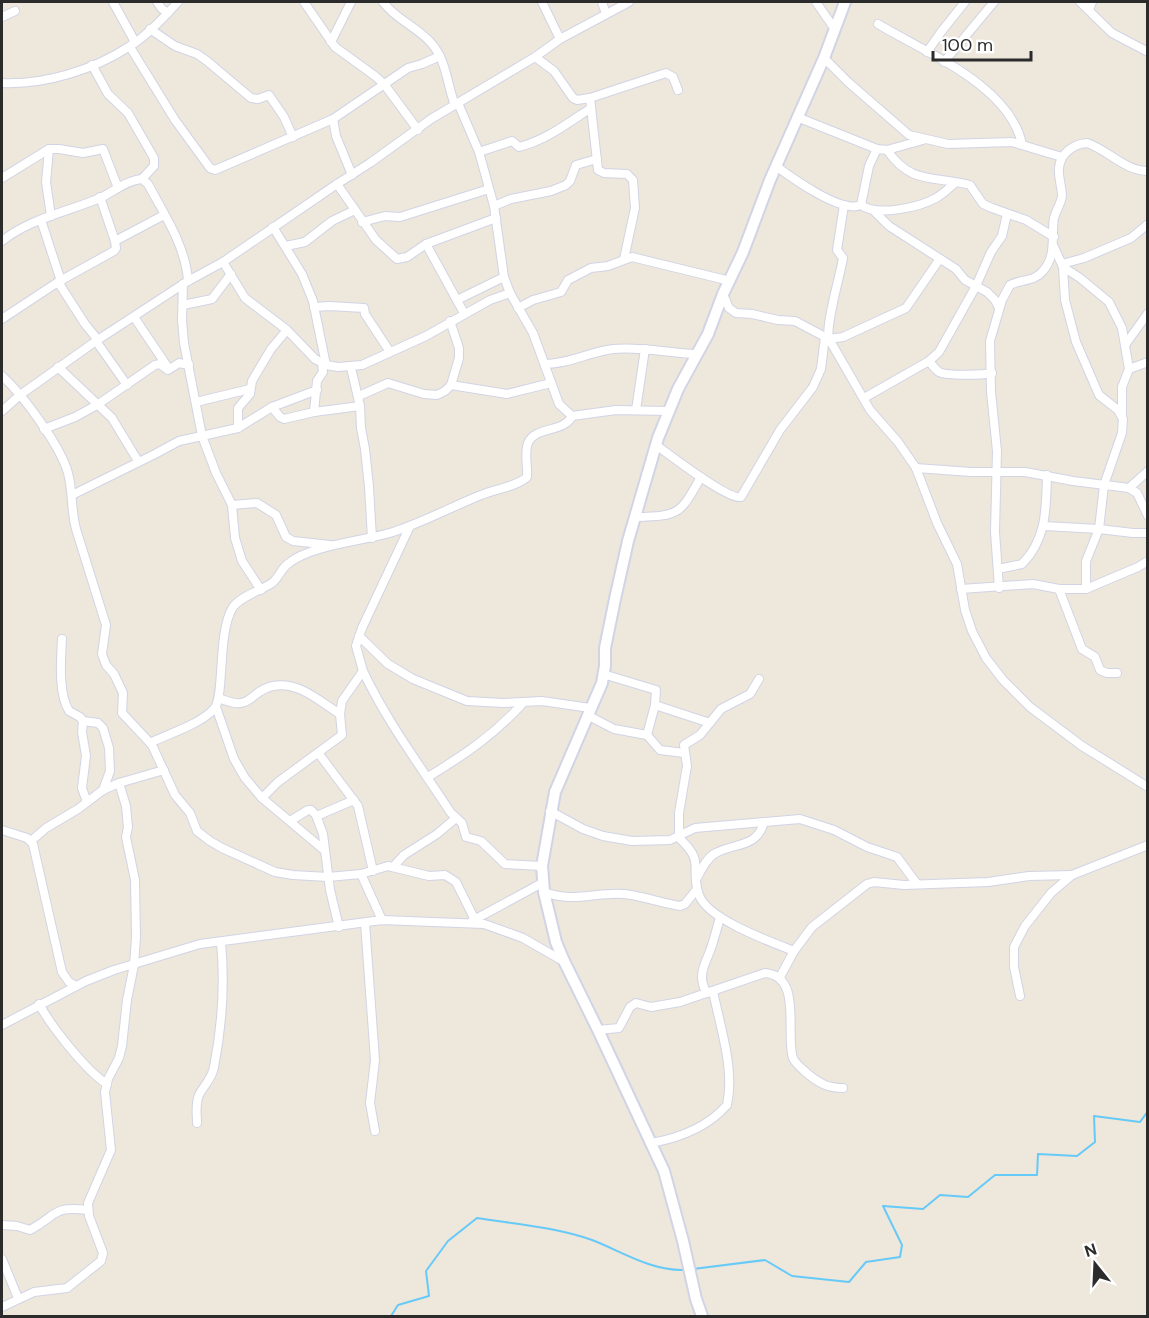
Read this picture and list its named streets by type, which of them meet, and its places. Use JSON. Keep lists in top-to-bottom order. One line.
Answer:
{"scale_bar":"100 m","north":"top"}
